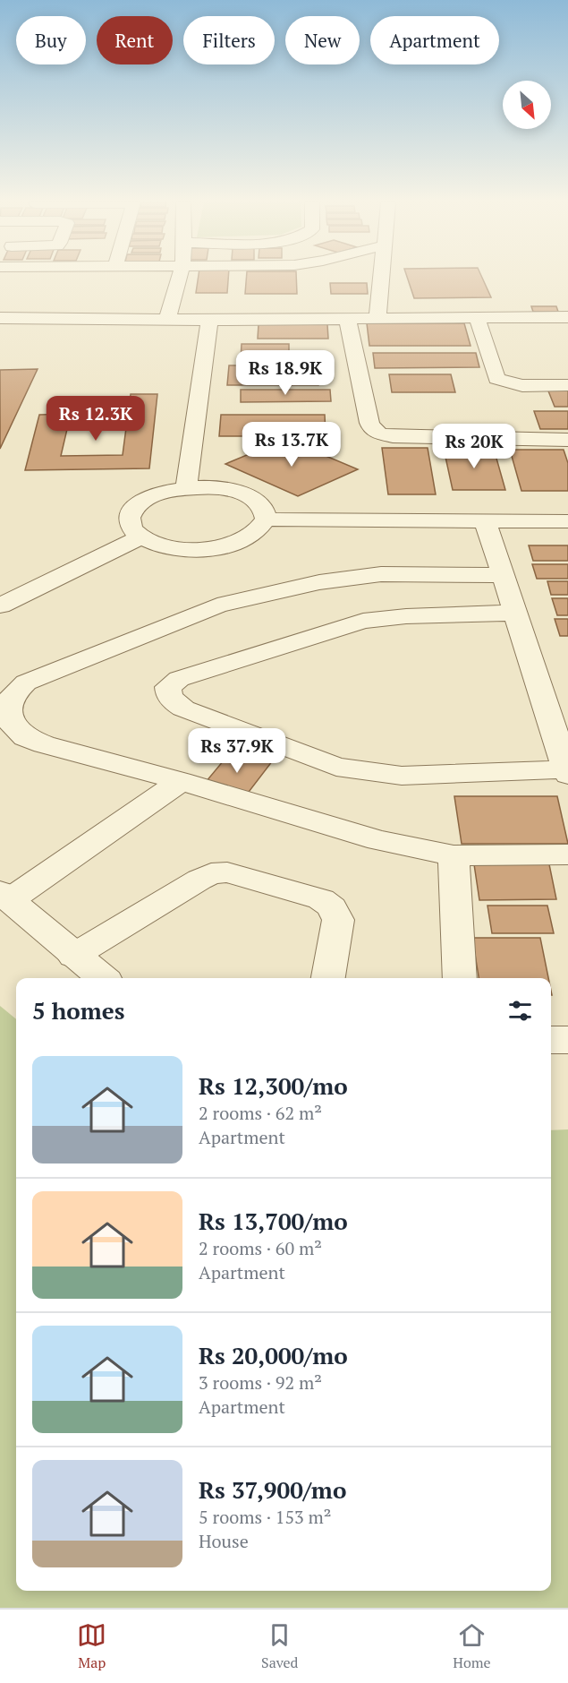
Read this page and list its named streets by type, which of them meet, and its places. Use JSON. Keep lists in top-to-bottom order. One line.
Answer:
{"north":"bottom right","page":{"chip":["Buy","Rent","Filters","New","Apartment"],"price":["Rs 18.9K","Rs 12.3K","Rs 13.7K","Rs 20K","Rs 37.9K"],"heading":"5 homes","list":[{"name":"Rs 12,300/mo","note":"2 rooms · 62 m² · Apartment"},{"name":"Rs 13,700/mo","note":"2 rooms · 60 m² · Apartment"},{"name":"Rs 20,000/mo","note":"3 rooms · 92 m² · Apartment"},{"name":"Rs 37,900/mo","note":"5 rooms · 153 m² · House"}],"tabs":["Map","Saved","Home"]}}
